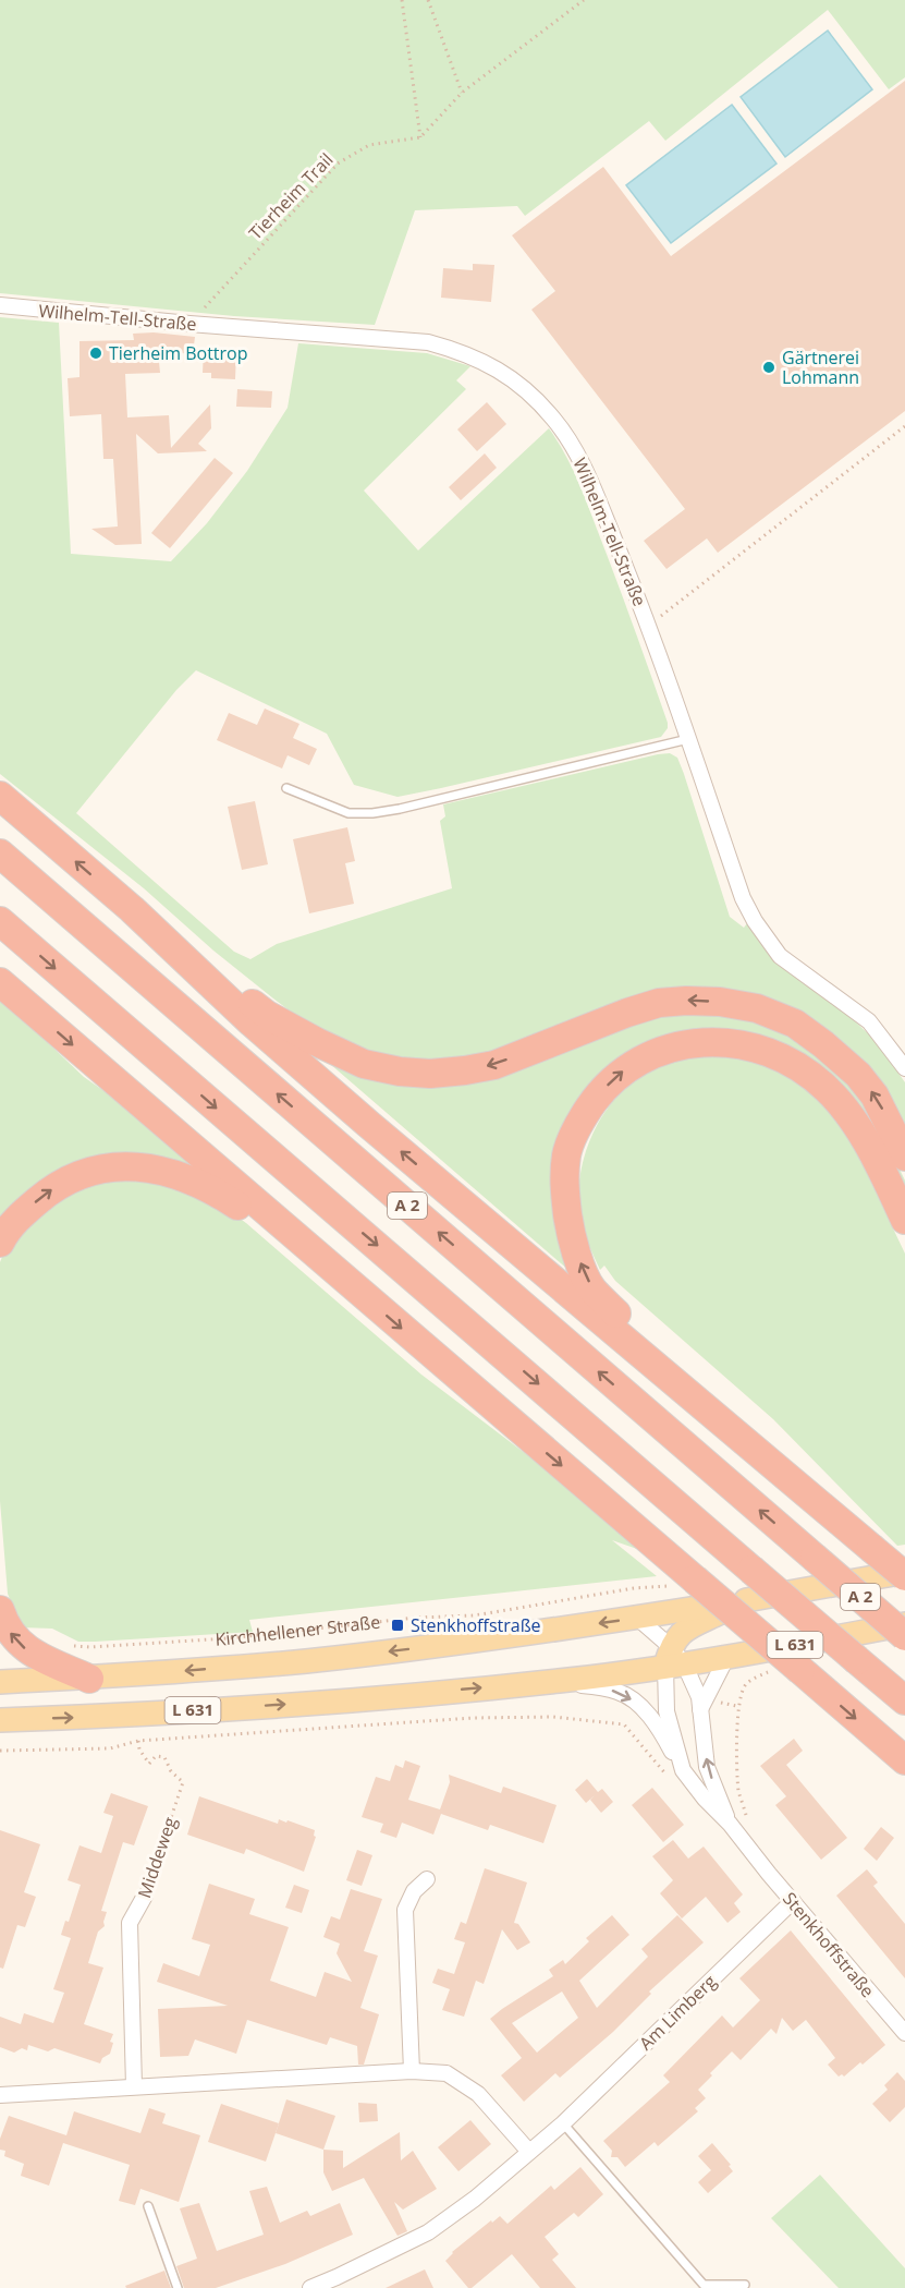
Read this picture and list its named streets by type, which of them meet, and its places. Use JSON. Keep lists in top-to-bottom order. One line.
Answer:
{"streets":{"highway":["A 2"],"main road":["Kirchhellener Straße","L 631"],"street":["Wilhelm-Tell-Straße","Middeweg","Stenkhoffstraße","Am Limberg"],"path":["Tierheim Trail"]},"crossings":[["Tierheim Trail","Wilhelm-Tell-Straße"],["Kirchhellener Straße","L 631"],["Kirchhellener Straße","Stenkhoffstraße"],["L 631","Stenkhoffstraße"],["Stenkhoffstraße","Am Limberg"]],"places":{"other":["Tierheim Bottrop","Gärtnerei Lohmann"],"transit":["Stenkhoffstraße"]}}
